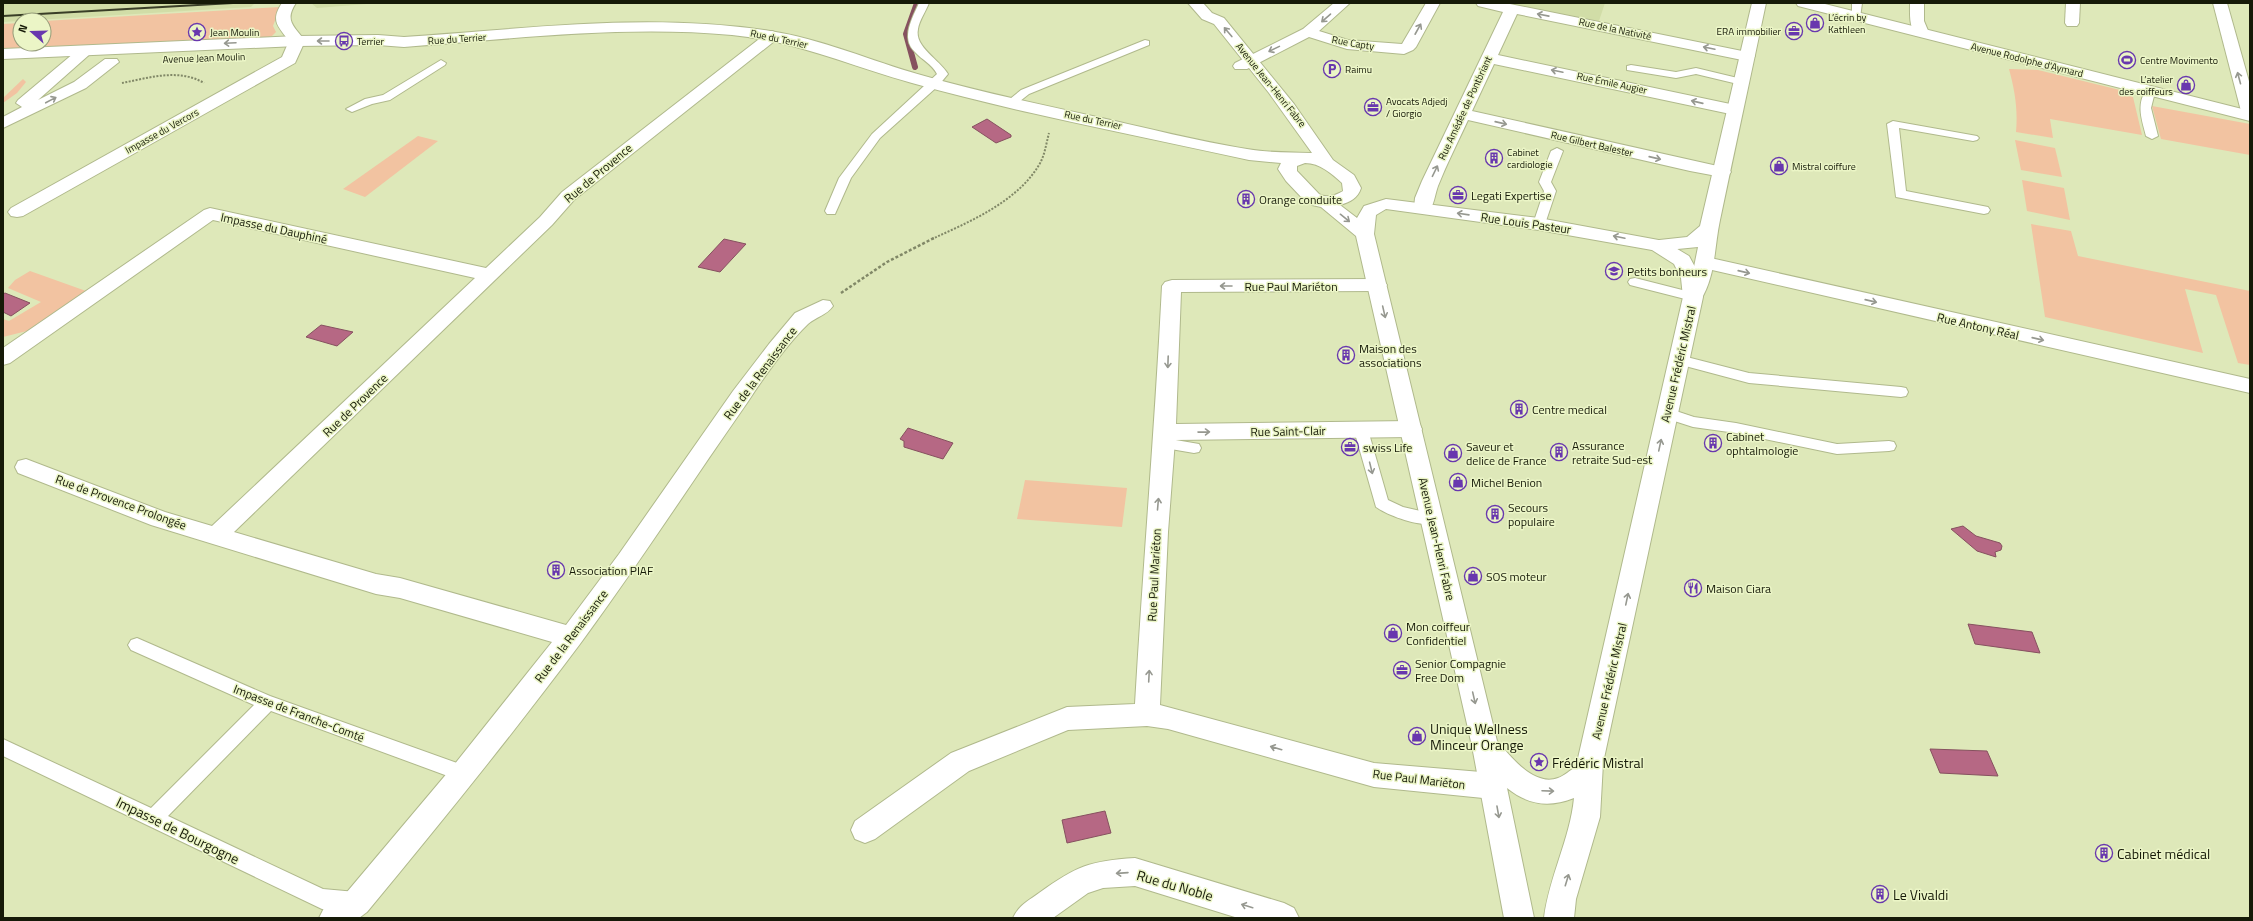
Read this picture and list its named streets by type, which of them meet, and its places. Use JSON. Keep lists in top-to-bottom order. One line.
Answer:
{"streets":{"street":["Rue de la Nativité","Rue du Terrier","Rue Capty","Avenue Jean Moulin","Avenue Rodolphe d'Aymard","Rue Émile Augier","Avenue Jean-Henri Fabre","Rue Amédée de Pontbriant","Impasse du Vercors","Rue Gilbert Balester","Rue de Provence","Rue Louis Pasteur","Impasse du Dauphiné","Rue Paul Mariéton","Rue Antony Réal","Avenue Frédéric Mistral","Rue de la Renaissance","Rue Saint-Clair","Rue de Provence Prolongée","Rue du Noble"],"lane":["Impasse de Franche-Comté","Impasse de Bourgogne"]},"crossings":[["Rue de la Nativité","Rue Amédée de Pontbriant"],["Rue de la Nativité","Avenue Frédéric Mistral"],["Rue du Terrier","Avenue Jean Moulin"],["Rue du Terrier","Avenue Jean-Henri Fabre"],["Rue du Terrier","Rue de Provence"],["Rue du Terrier","Rue Louis Pasteur"],["Avenue Jean Moulin","Impasse du Vercors"],["Rue Émile Augier","Rue Amédée de Pontbriant"],["Rue Émile Augier","Avenue Frédéric Mistral"],["Avenue Jean-Henri Fabre","Rue Louis Pasteur"],["Avenue Jean-Henri Fabre","Rue Paul Mariéton"],["Avenue Jean-Henri Fabre","Rue Saint-Clair"],["Rue Amédée de Pontbriant","Rue Gilbert Balester"],["Rue Amédée de Pontbriant","Rue Louis Pasteur"],["Rue Gilbert Balester","Avenue Frédéric Mistral"],["Rue de Provence","Impasse du Dauphiné"],["Rue de Provence","Rue de Provence Prolongée"],["Rue Louis Pasteur","Avenue Frédéric Mistral"],["Rue Paul Mariéton","Rue Saint-Clair"],["Rue Antony Réal","Avenue Frédéric Mistral"],["Rue de la Renaissance","Impasse de Franche-Comté"],["Rue de la Renaissance","Impasse de Bourgogne"]],"one_way":["Rue de la Nativité","Rue Capty","Rue Émile Augier","Avenue Jean-Henri Fabre","Rue Amédée de Pontbriant","Rue Gilbert Balester","Rue Louis Pasteur","Rue Antony Réal","Avenue Frédéric Mistral","Rue Saint-Clair"],"places":{"shop":["L’écrin by Kathleen","L’atelier des coiffeurs","Mistral coiffure","Saveur et delice de France","Michel Benion","SOS moteur","Mon coiffeur Confidentiel","Unique Wellness Minceur Orange"],"office":["ERA immobilier","Avocats Adjedj / Giorgio","Legati Expertise","swiss Life","Senior Compagnie Free Dom"],"place":["Jean Moulin","Frédéric Mistral"],"bus stop":["Terrier"],"sports":["Centre Movimento"],"parking":["Raimu"],"building":["Cabinet cardiologie","Orange conduite","Maison des associations","Centre medical","Cabinet ophtalmologie","Assurance retraite Sud-est","Secours populaire","Association PIAF","Cabinet médical","Le Vivaldi"],"school or university":["Petits bonheurs"],"restaurant":["Maison Ciara"]},"north":"left"}
